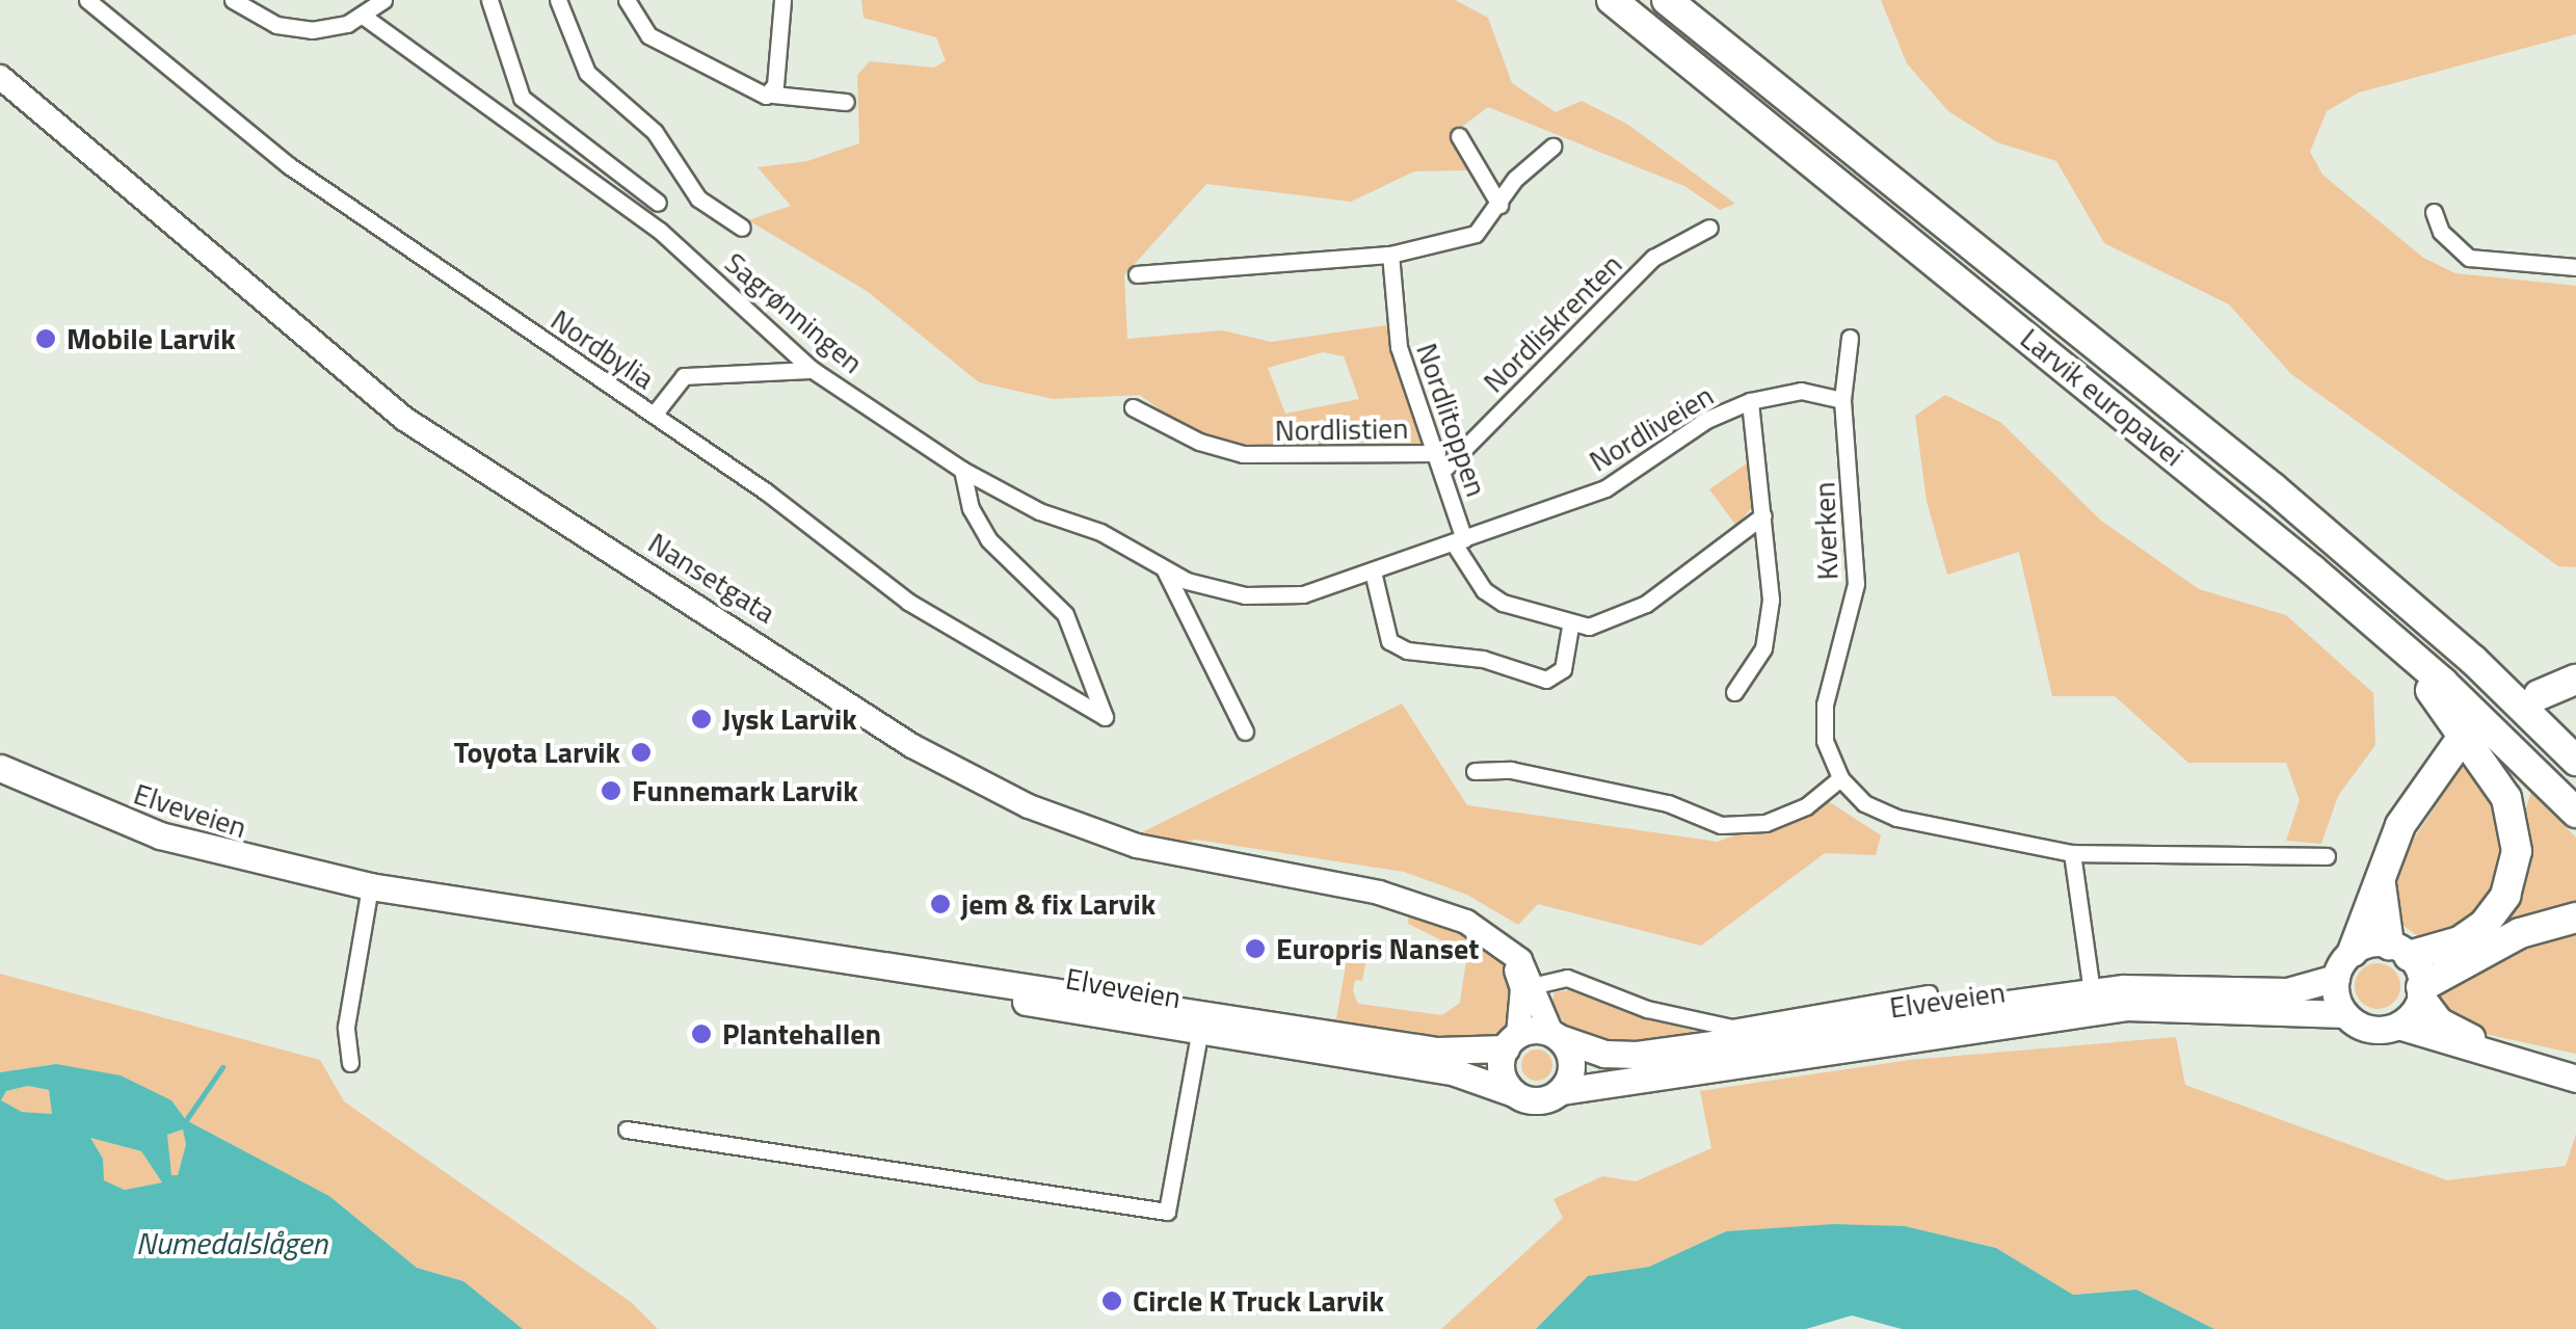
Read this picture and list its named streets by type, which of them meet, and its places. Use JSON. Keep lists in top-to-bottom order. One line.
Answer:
{"streets":{"highway":["Larvik europavei"],"main road":["Nansetgata","Elveveien"],"street":["Sagrønningen","Nordliskrenten","Nordbylia","Nordlitoppen","Nordliveien","Nordlistien","Kverken"]},"crossings":[["Sagrønningen","Nordbylia"],["Sagrønningen","Nordliveien"],["Nordliskrenten","Nordlitoppen"],["Nordliskrenten","Nordlistien"],["Nordbylia","Nordliveien"],["Nordlitoppen","Nordliveien"],["Nordlitoppen","Nordlistien"],["Nordliveien","Kverken"],["Nansetgata","Elveveien"]],"water":["Numedalslågen"],"places":["Mobile Larvik","Jysk Larvik","Toyota Larvik","Funnemark Larvik","jem & fix Larvik","Europris Nanset","Plantehallen","Circle K Truck Larvik"]}
